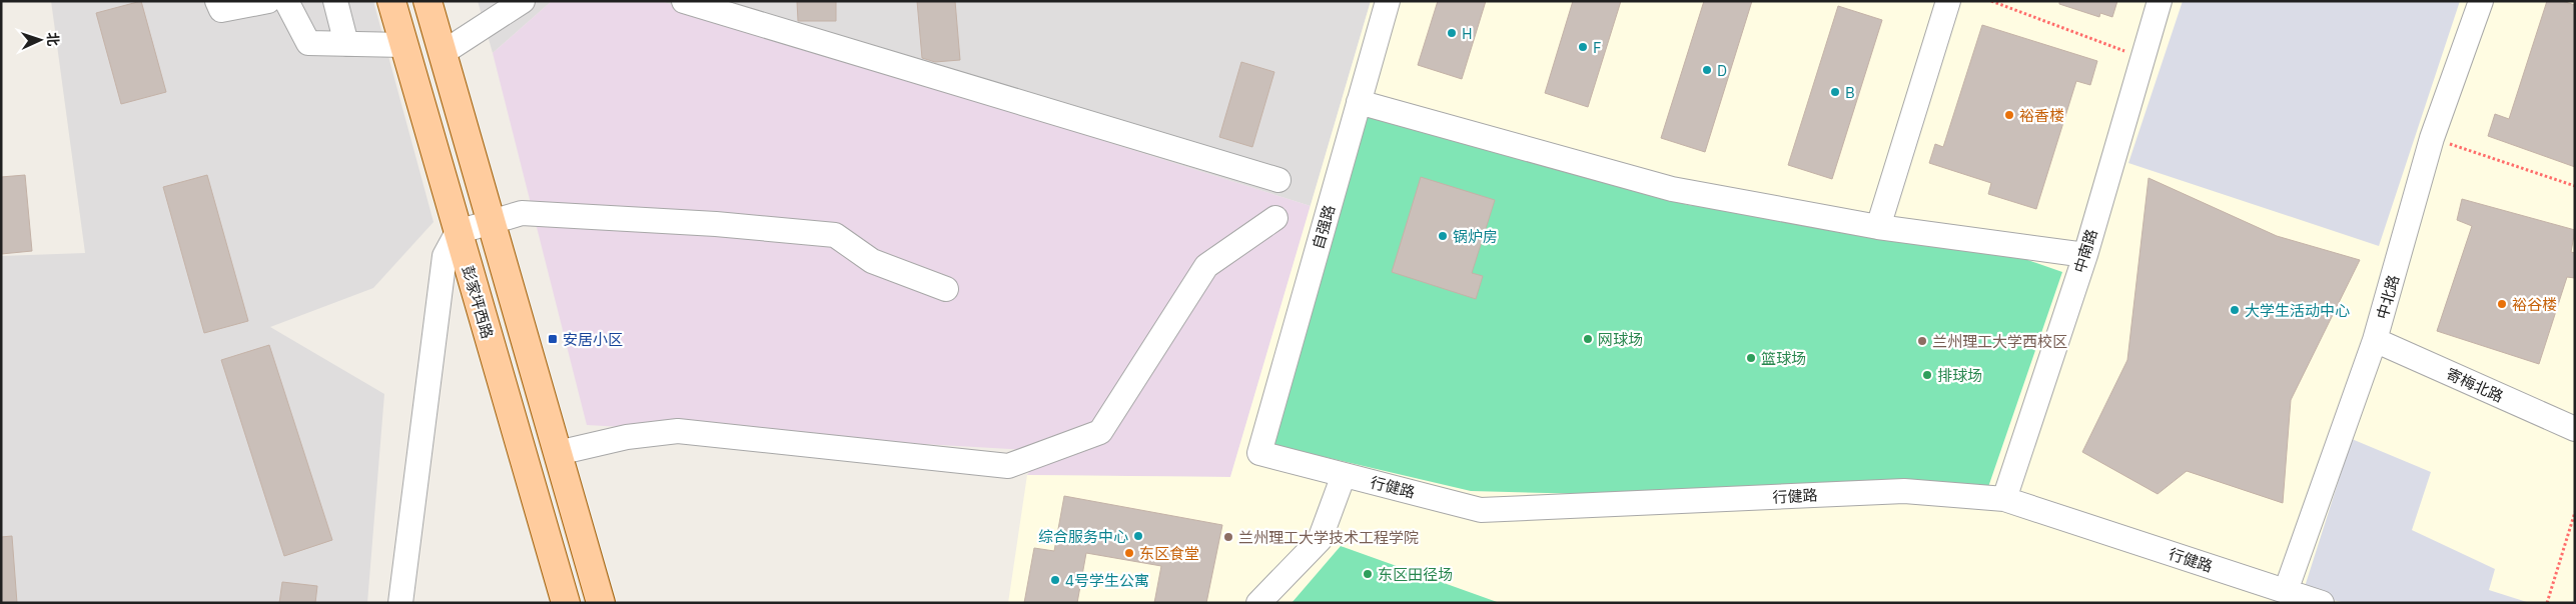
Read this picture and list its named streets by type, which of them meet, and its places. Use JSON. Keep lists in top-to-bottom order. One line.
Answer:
{"streets":{"main road":["彭家坪西路"],"street":["自强路","中南路","中北路","寄梅北路","行健路"]},"crossings":[["自强路","行健路"],["中南路","行健路"],["中北路","寄梅北路"],["中北路","行健路"]],"places":{"other":["H","F","D","B","裕香楼","锅炉房","裕谷楼","大学生活动中心","网球场","兰州理工大学西校区","篮球场","排球场","综合服务中心","兰州理工大学技术工程学院","东区食堂","东区田径场","4号学生公寓"],"transit":["安居小区"]},"north":"right"}
